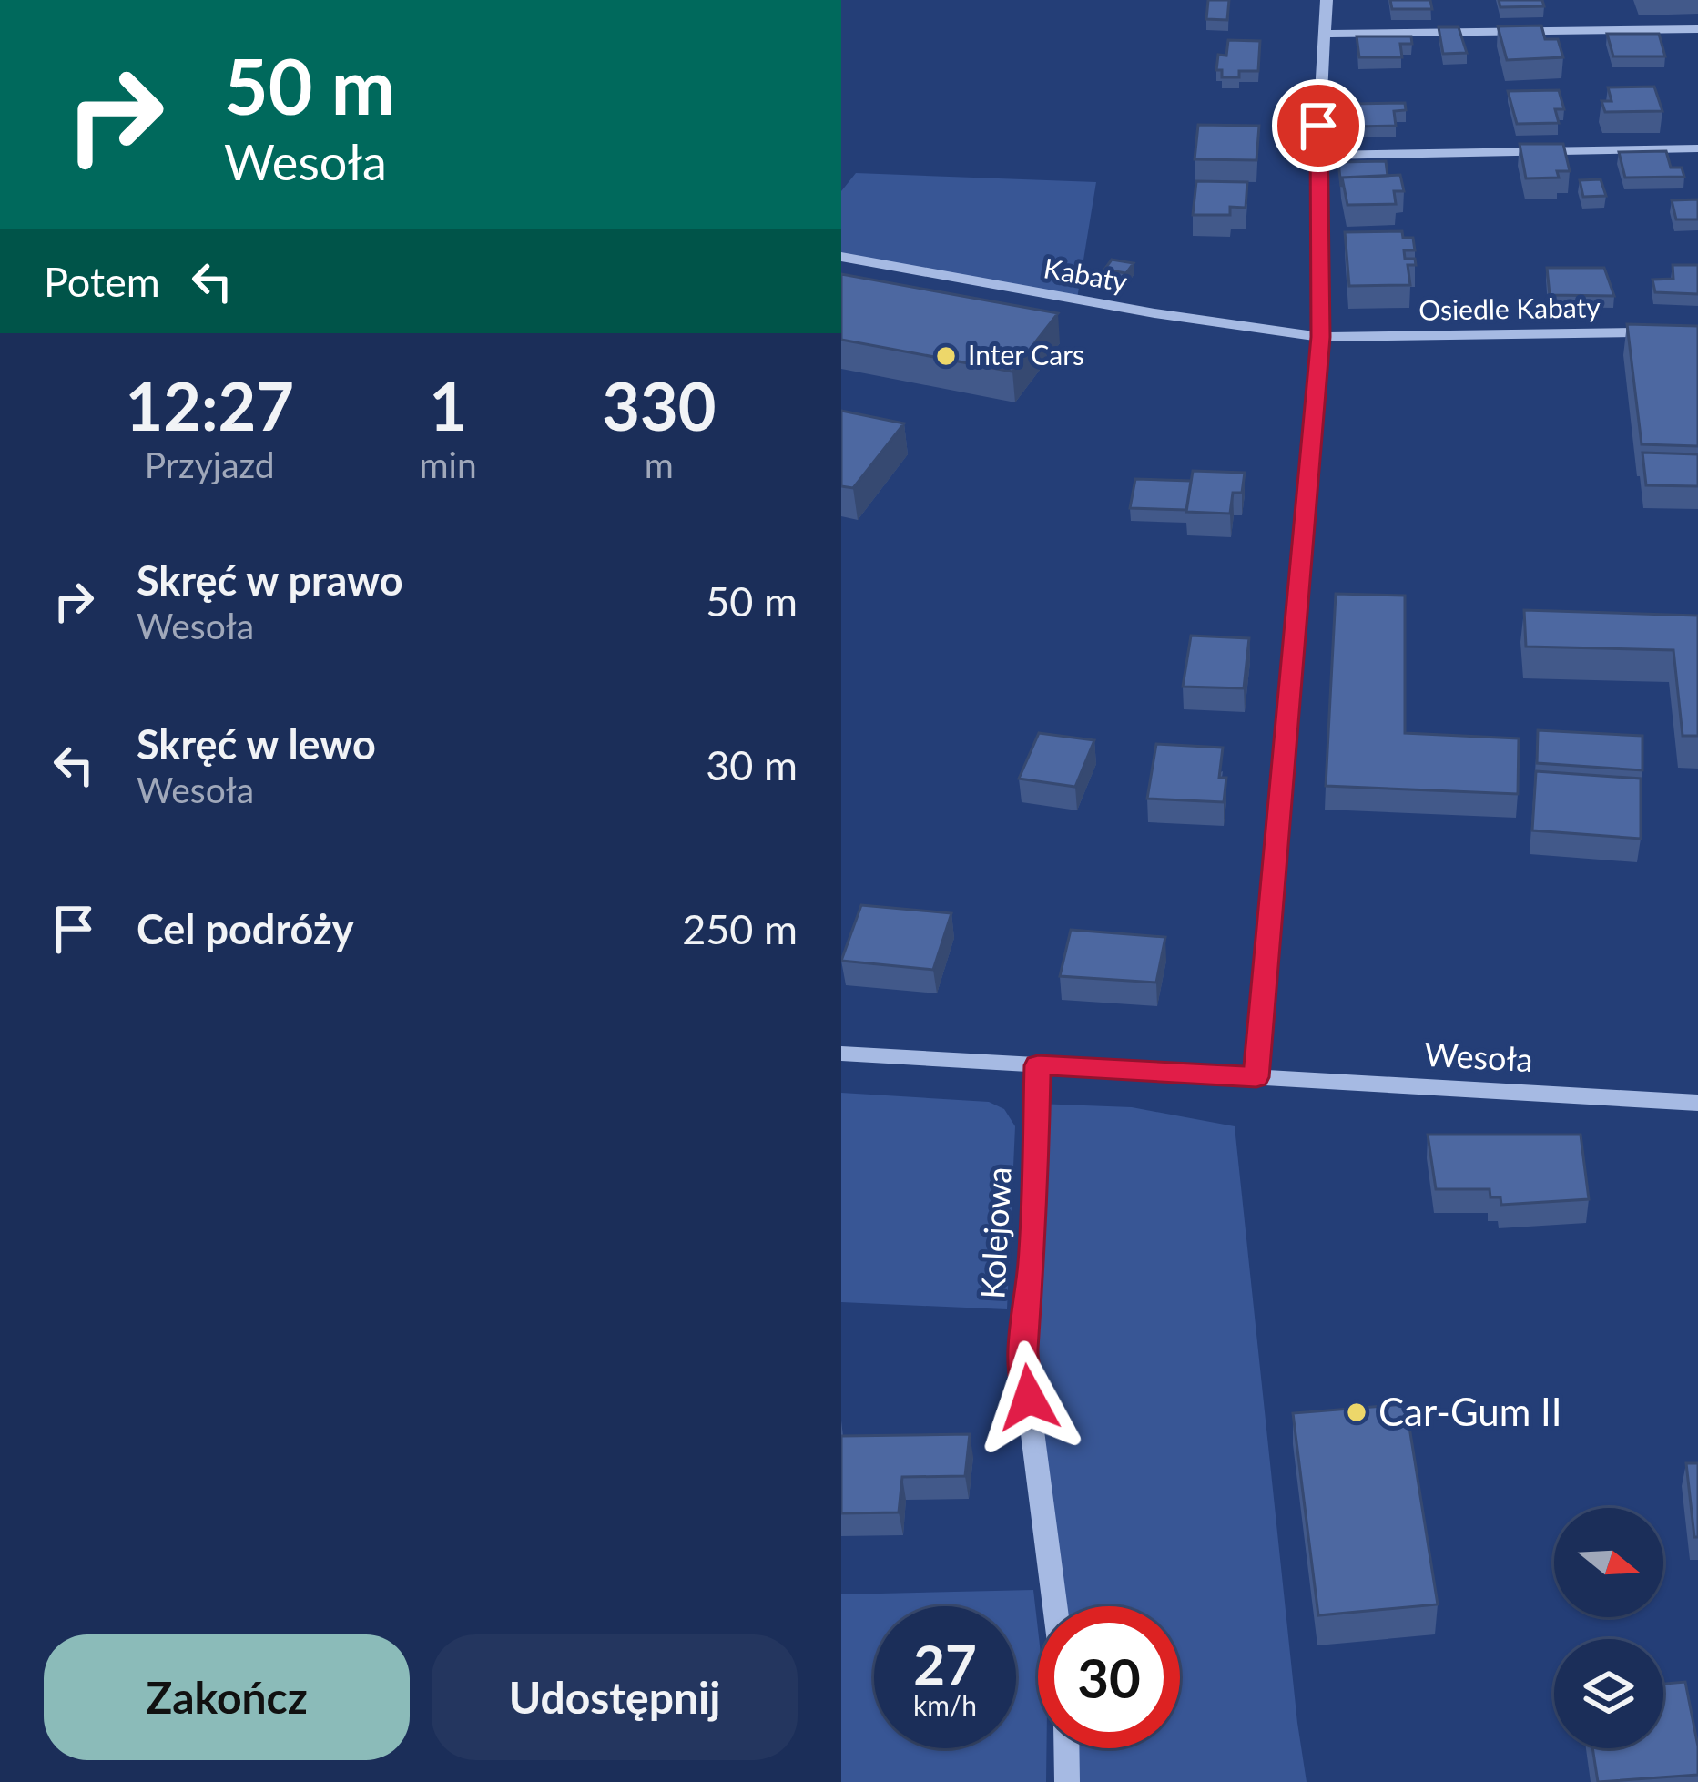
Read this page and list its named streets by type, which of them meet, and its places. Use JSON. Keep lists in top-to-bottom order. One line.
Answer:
{"streets":{"street":["Kabaty","Osiedle Kabaty","Wesoła","Kolejowa"]},"crossings":[["Kabaty","Osiedle Kabaty"],["Wesoła","Kolejowa"]],"places":["Inter Cars","Car-Gum II"],"north":"right","page":{"turn":["50 m","Wesoła"],"then":"Potem","eta":["12:27","Przyjazd","1","min","330","m"],"list":[{"name":"Skręć w prawo","note":"Wesoła","value":"50 m"},{"name":"Skręć w lewo","note":"Wesoła","value":"30 m"},{"name":"Cel podróży","value":"250 m"}],"speed":"27 km/h","limit":"30","buttons":["Zakończ","Udostępnij"]}}
